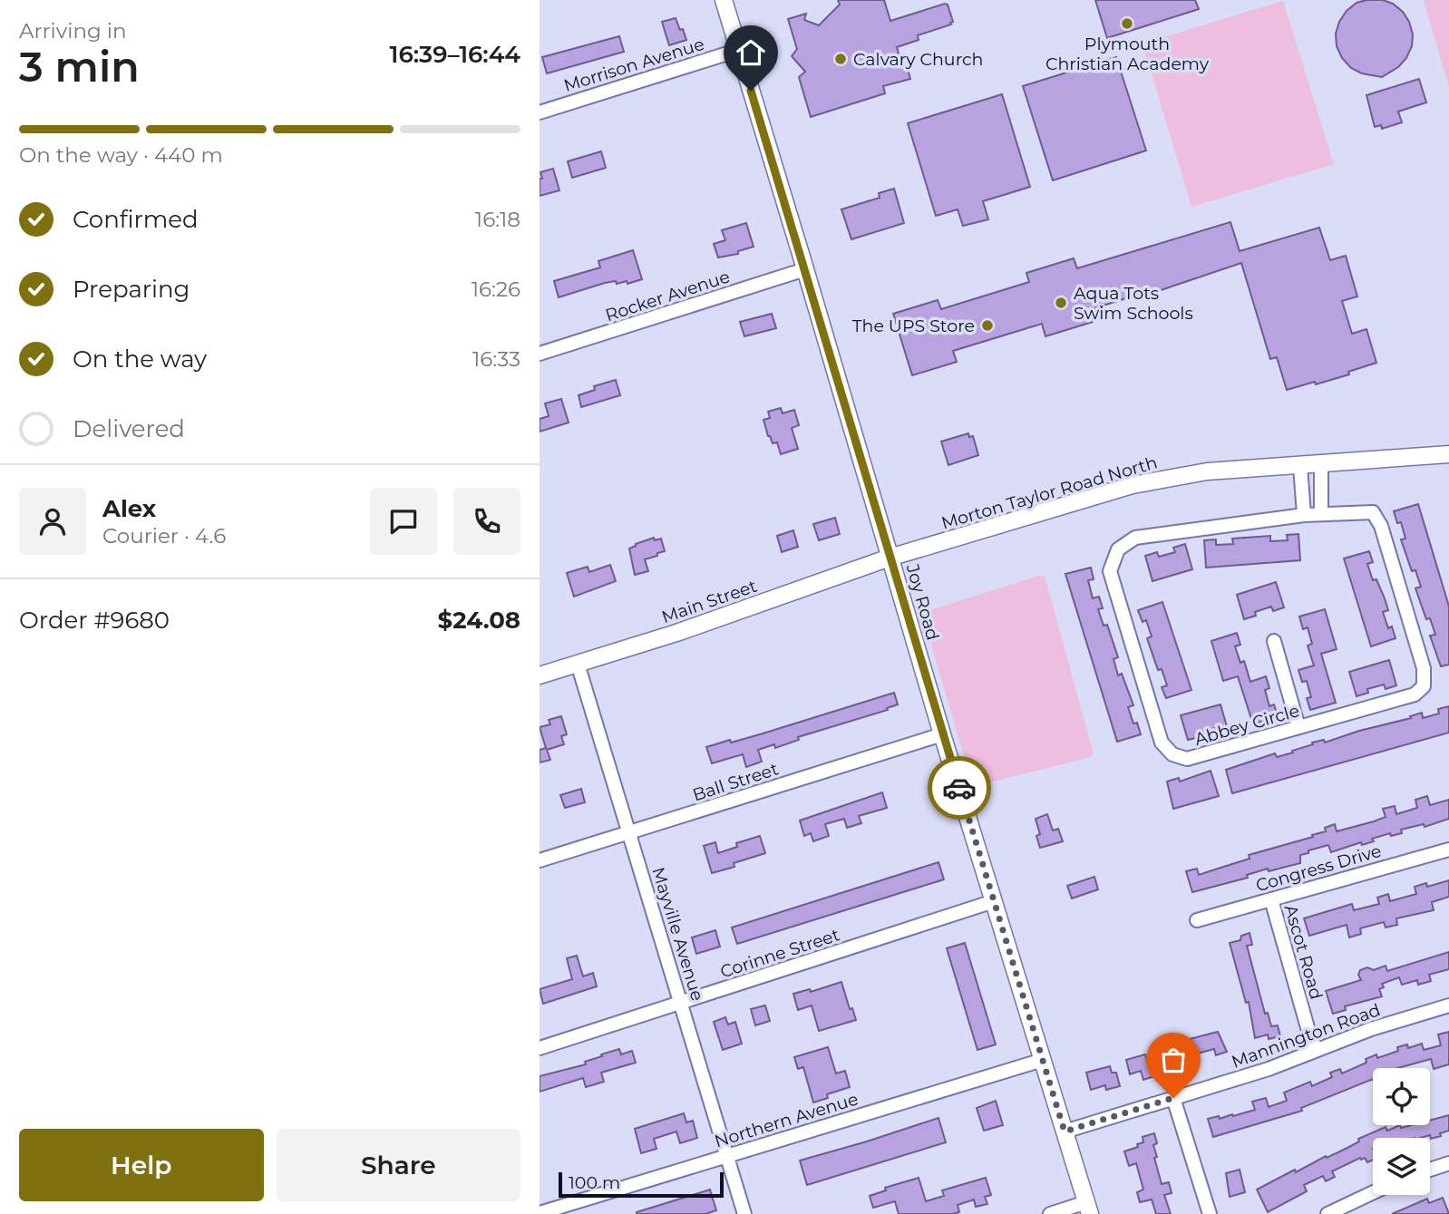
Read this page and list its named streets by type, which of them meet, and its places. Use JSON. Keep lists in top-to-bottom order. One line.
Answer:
{"streets":{"street":["Morrison Avenue","Rocker Avenue","Morton Taylor Road North","Main Street","Joy Road","Abbey Circle","Ball Street","Congress Drive","Mayville Avenue","Ascot Road","Corinne Street","Mannington Road","Northern Avenue"]},"crossings":[["Morrison Avenue","Joy Road"],["Rocker Avenue","Joy Road"],["Morton Taylor Road North","Main Street"],["Morton Taylor Road North","Joy Road"],["Main Street","Joy Road"],["Main Street","Mayville Avenue"],["Joy Road","Ball Street"],["Joy Road","Corinne Street"],["Joy Road","Mannington Road"],["Joy Road","Northern Avenue"],["Ball Street","Mayville Avenue"],["Congress Drive","Ascot Road"],["Mayville Avenue","Corinne Street"],["Mayville Avenue","Northern Avenue"],["Ascot Road","Mannington Road"]],"places":["Plymouth Christian Academy","Calvary Church","Aqua Tots Swim Schools","The UPS Store"],"scale_bar":"100 m","page":{"heading":["3 min","Arriving in","16:39–16:44"],"panel":["Alex","Courier · 4.6","Order #9680","$24.08"],"bar":"On the way · 440 m","list":[["Confirmed","16:18"],["Preparing","16:26"],["On the way","16:33"],"Delivered"],"buttons":["Help","Share"],"scale":"100 m"}}
